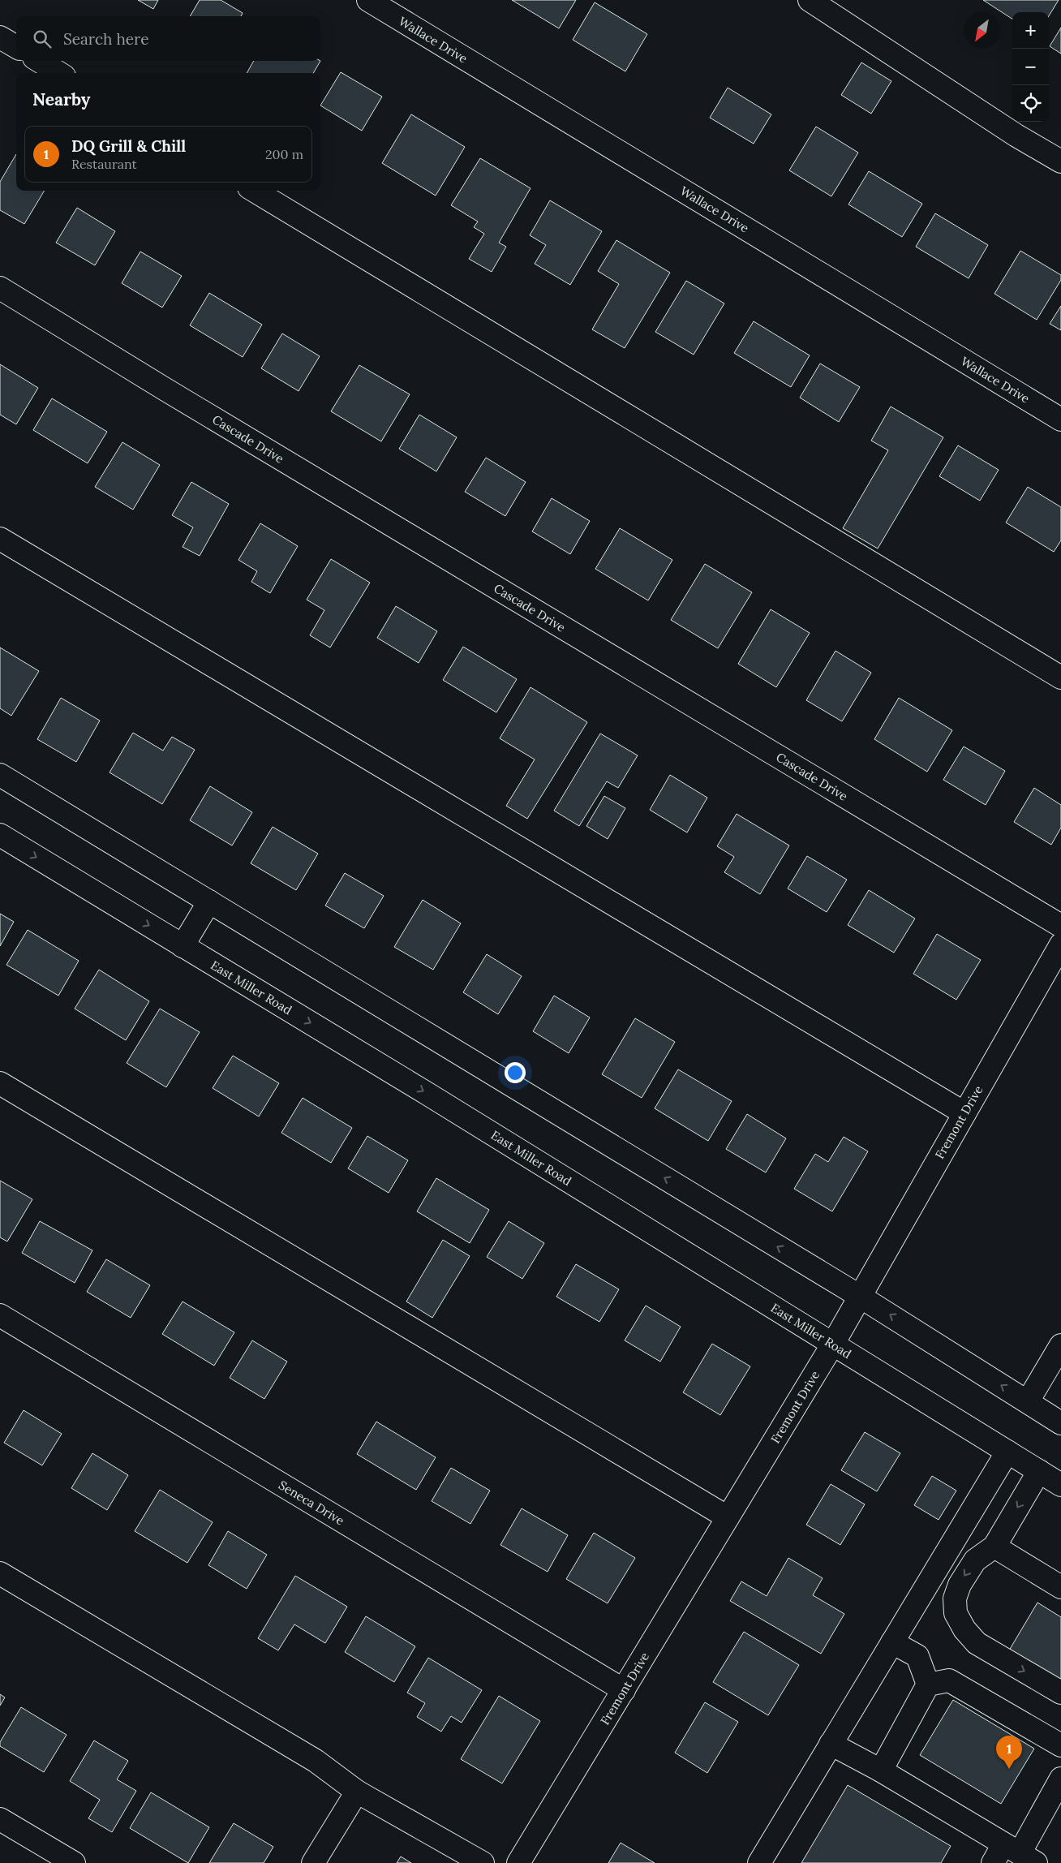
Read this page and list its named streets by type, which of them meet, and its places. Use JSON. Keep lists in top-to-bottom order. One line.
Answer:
{"streets":{"street":["Wallace Drive","Cascade Drive","East Miller Road","Fremont Drive","Seneca Drive"]},"crossings":[["East Miller Road","Fremont Drive"],["Fremont Drive","Seneca Drive"]],"north":"bottom left","page":{"map_buttons":["+","−"],"search":"Search here","heading":"Nearby","list":[{"mark":"1","name":"DQ Grill & Chill","note":"Restaurant","value":"200 m"}],"pins":"1"}}
